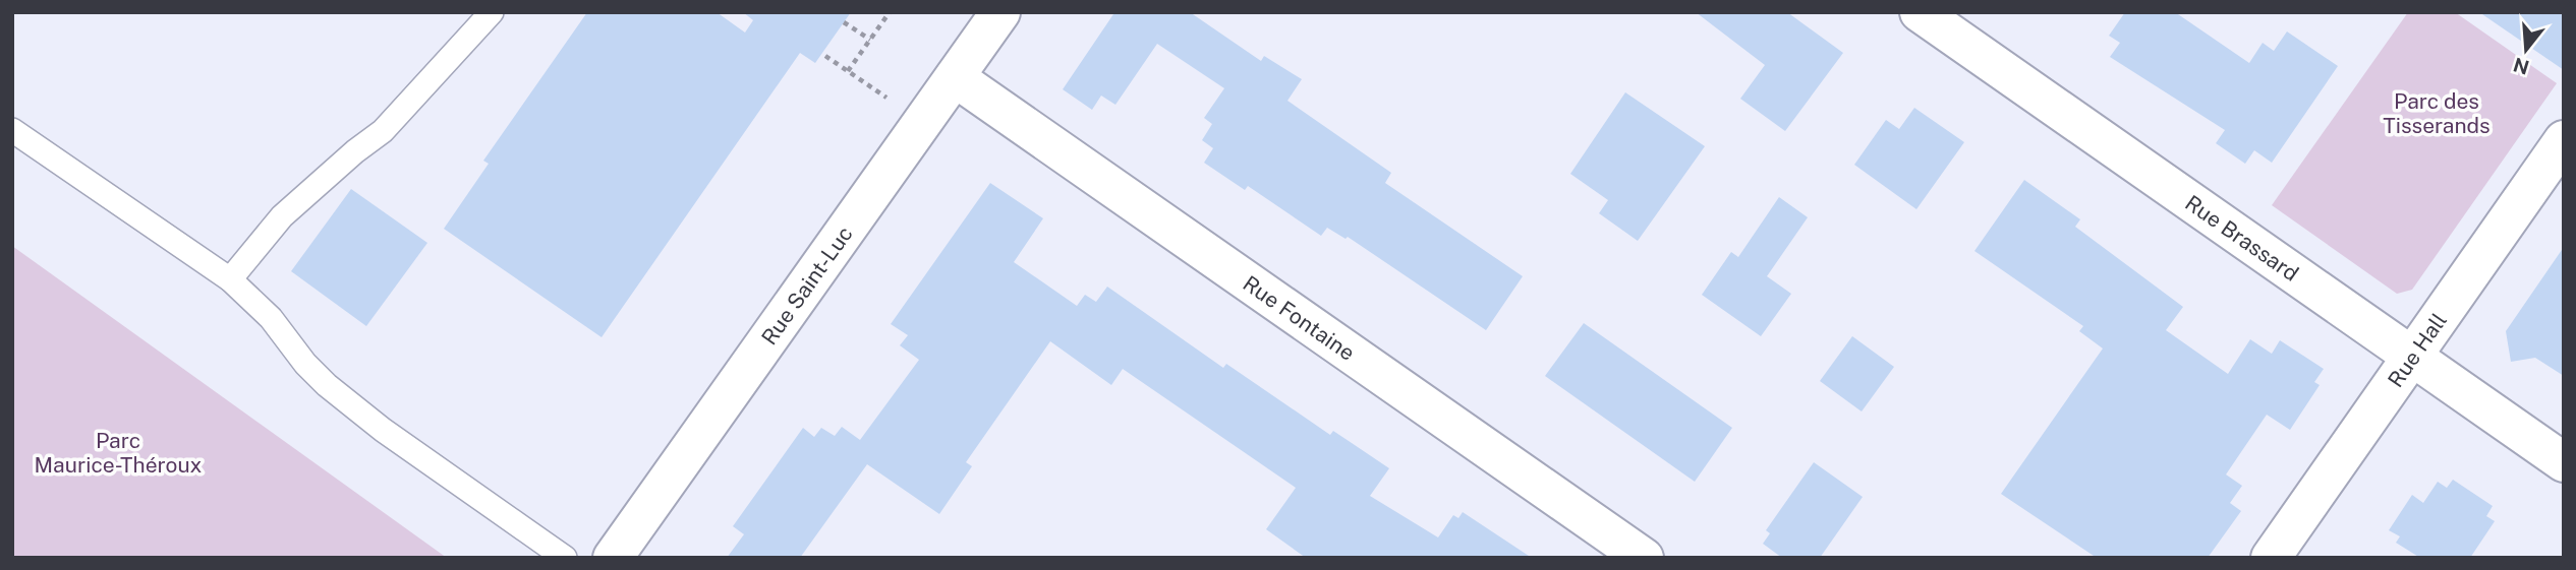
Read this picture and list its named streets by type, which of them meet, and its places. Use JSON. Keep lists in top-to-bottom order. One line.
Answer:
{"streets":{"street":["Rue Brassard","Rue Saint-Luc","Rue Fontaine","Rue Hall"]},"crossings":[["Rue Brassard","Rue Hall"],["Rue Saint-Luc","Rue Fontaine"]],"parks":["Parc des Tisserands","Parc Maurice-Théroux"],"north":"bottom"}
